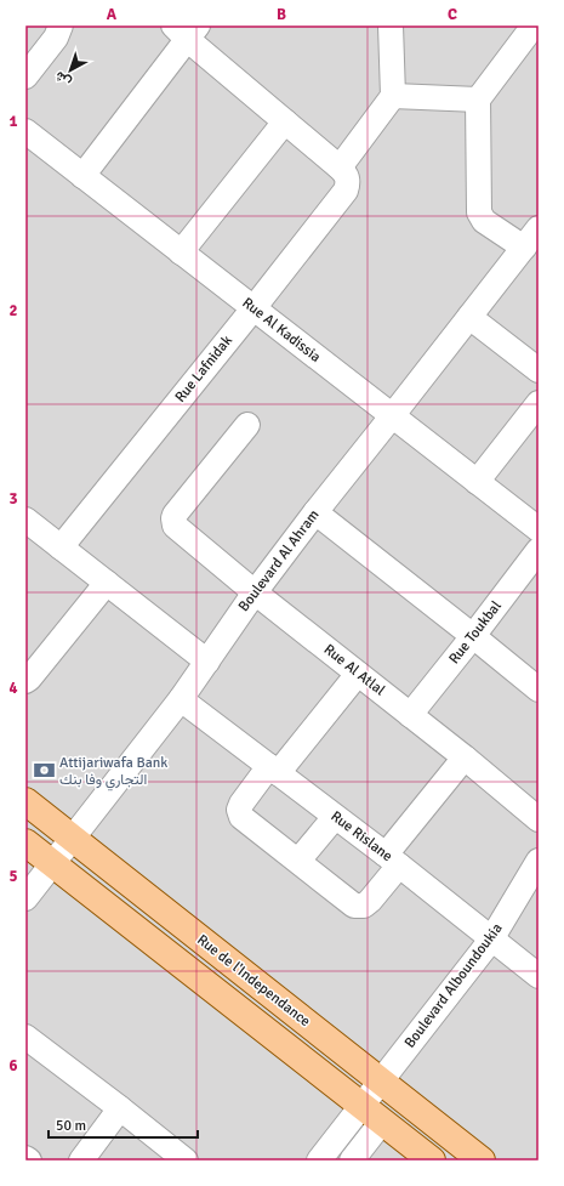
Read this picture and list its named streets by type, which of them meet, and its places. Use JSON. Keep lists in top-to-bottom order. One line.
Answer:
{"streets":{"main road":["Rue de l'Independance"],"street":["Rue Al Kadissia","Rue Lafnidak","Boulevard Al Ahram","Rue Toukbal","Rue Al Atlal","Rue Rislane","Boulevard Alboundoukia"]},"crossings":[["Rue Al Kadissia","Rue Lafnidak"],["Rue Al Kadissia","Boulevard Al Ahram"],["Boulevard Al Ahram","Rue Al Atlal"],["Boulevard Al Ahram","Rue Rislane"],["Boulevard Al Ahram","Rue de l'Independance"],["Rue Toukbal","Rue Al Atlal"],["Rue Rislane","Boulevard Alboundoukia"],["Rue de l'Independance","Boulevard Alboundoukia"]],"places":{"bank":["Attijariwafa Bank التجاري وفا بنك"]},"scale_bar":"50 m","north":"bottom left","grid":{"columns":["A","B","C"],"rows":["1","2","3","4","5","6"]}}
